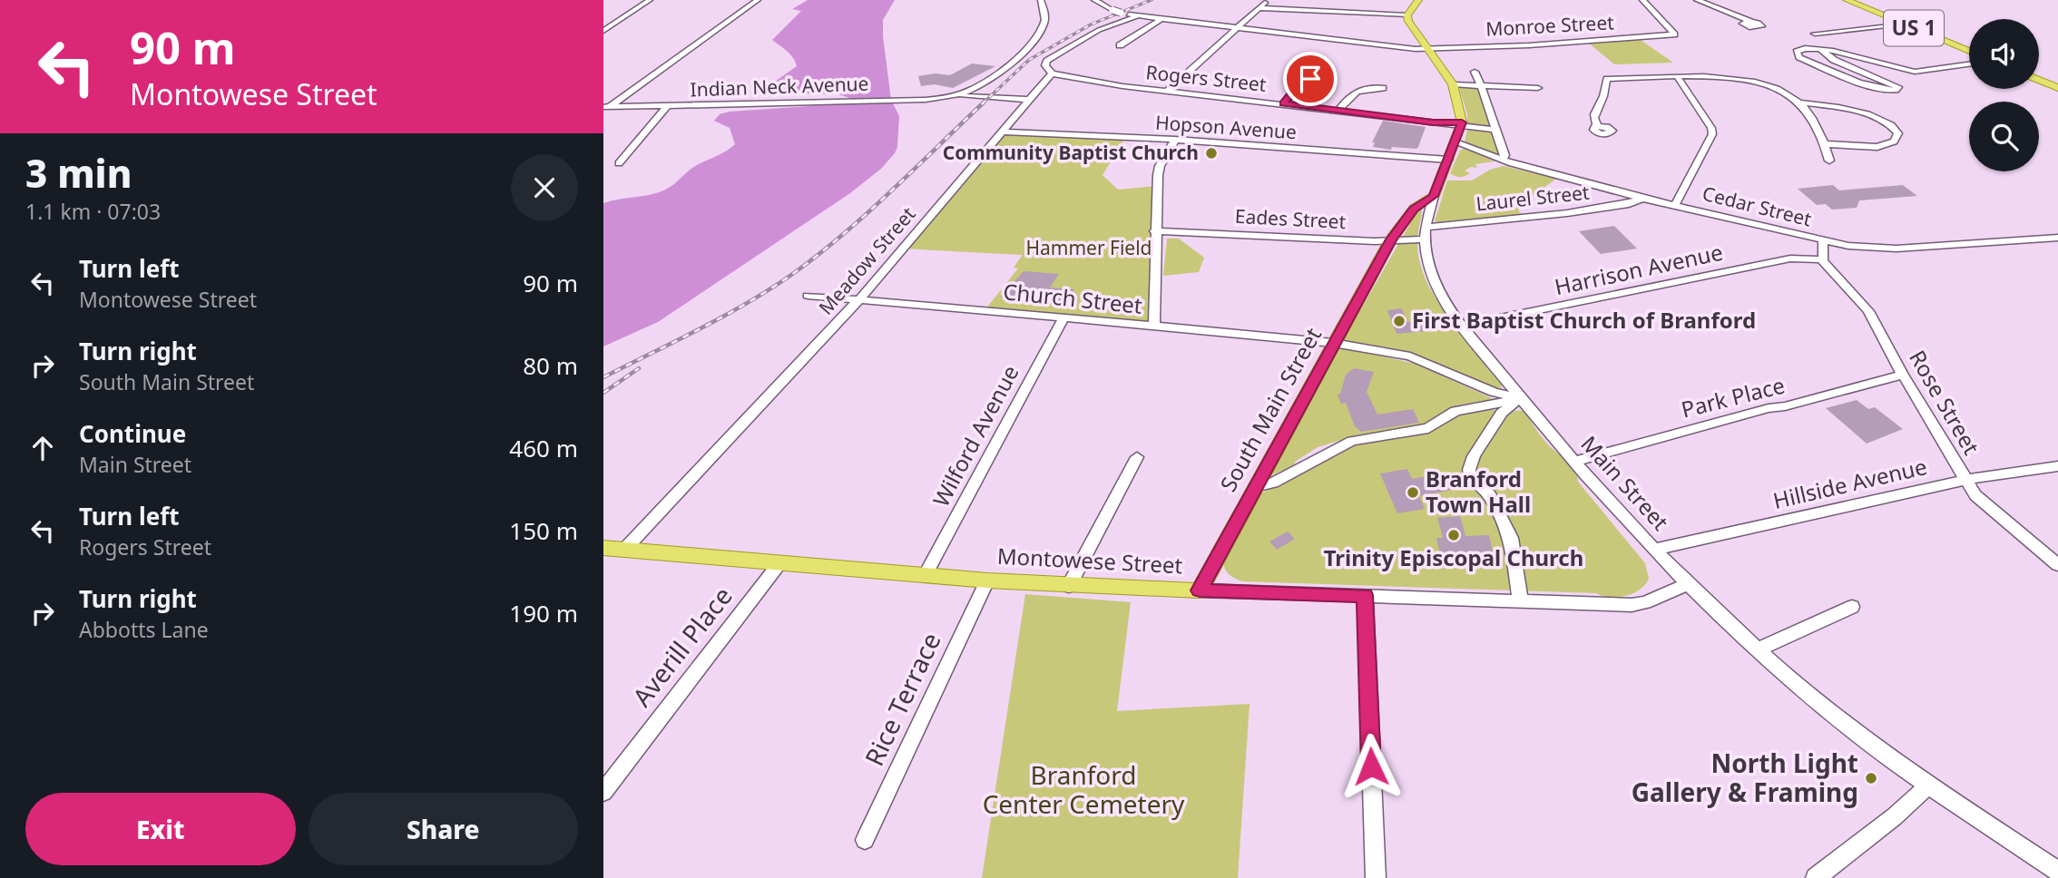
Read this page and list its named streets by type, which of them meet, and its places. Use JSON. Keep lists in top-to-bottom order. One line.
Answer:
{"streets":{"main road":["US 1","South Main Street","Main Street","Montowese Street"],"street":["Monroe Street","Rogers Street","Indian Neck Avenue","Hopson Avenue","Laurel Street","Cedar Street","Eades Street","Meadow Street","Harrison Avenue","Church Street","Park Place","Rose Street","Wilford Avenue","Hillside Avenue","Averill Place","Rice Terrace"]},"crossings":[["Monroe Street","Meadow Street"],["Rogers Street","Meadow Street"],["Rogers Street","Main Street"],["Indian Neck Avenue","Meadow Street"],["Hopson Avenue","Meadow Street"],["Hopson Avenue","Main Street"],["Laurel Street","Cedar Street"],["Laurel Street","Eades Street"],["Laurel Street","Main Street"],["Cedar Street","Main Street"],["Eades Street","South Main Street"],["Eades Street","Main Street"],["Meadow Street","Church Street"],["Meadow Street","Montowese Street"],["Harrison Avenue","Rose Street"],["Harrison Avenue","Main Street"],["Church Street","South Main Street"],["Church Street","Wilford Avenue"],["Church Street","Main Street"],["Park Place","Rose Street"],["Park Place","Main Street"],["Rose Street","Hillside Avenue"],["South Main Street","Main Street"],["South Main Street","Montowese Street"],["Wilford Avenue","Montowese Street"],["Main Street","Hillside Avenue"],["Main Street","Montowese Street"],["Montowese Street","Averill Place"],["Montowese Street","Rice Terrace"]],"parks":["Hammer Field","Branford Center Cemetery"],"places":["Community Baptist Church","First Baptist Church of Branford","Branford Town Hall","Trinity Episcopal Church","North Light Gallery & Framing"],"page":{"turn":["90 m","Montowese Street"],"heading":["3 min","1.1 km · 07:03"],"list":[{"name":"Turn left","note":"Montowese Street","value":"90 m"},{"name":"Turn right","note":"South Main Street","value":"80 m"},{"name":"Continue","note":"Main Street","value":"460 m"},{"name":"Turn left","note":"Rogers Street","value":"150 m"},{"name":"Turn right","note":"Abbotts Lane","value":"190 m"}],"buttons":["Exit","Share"]}}
